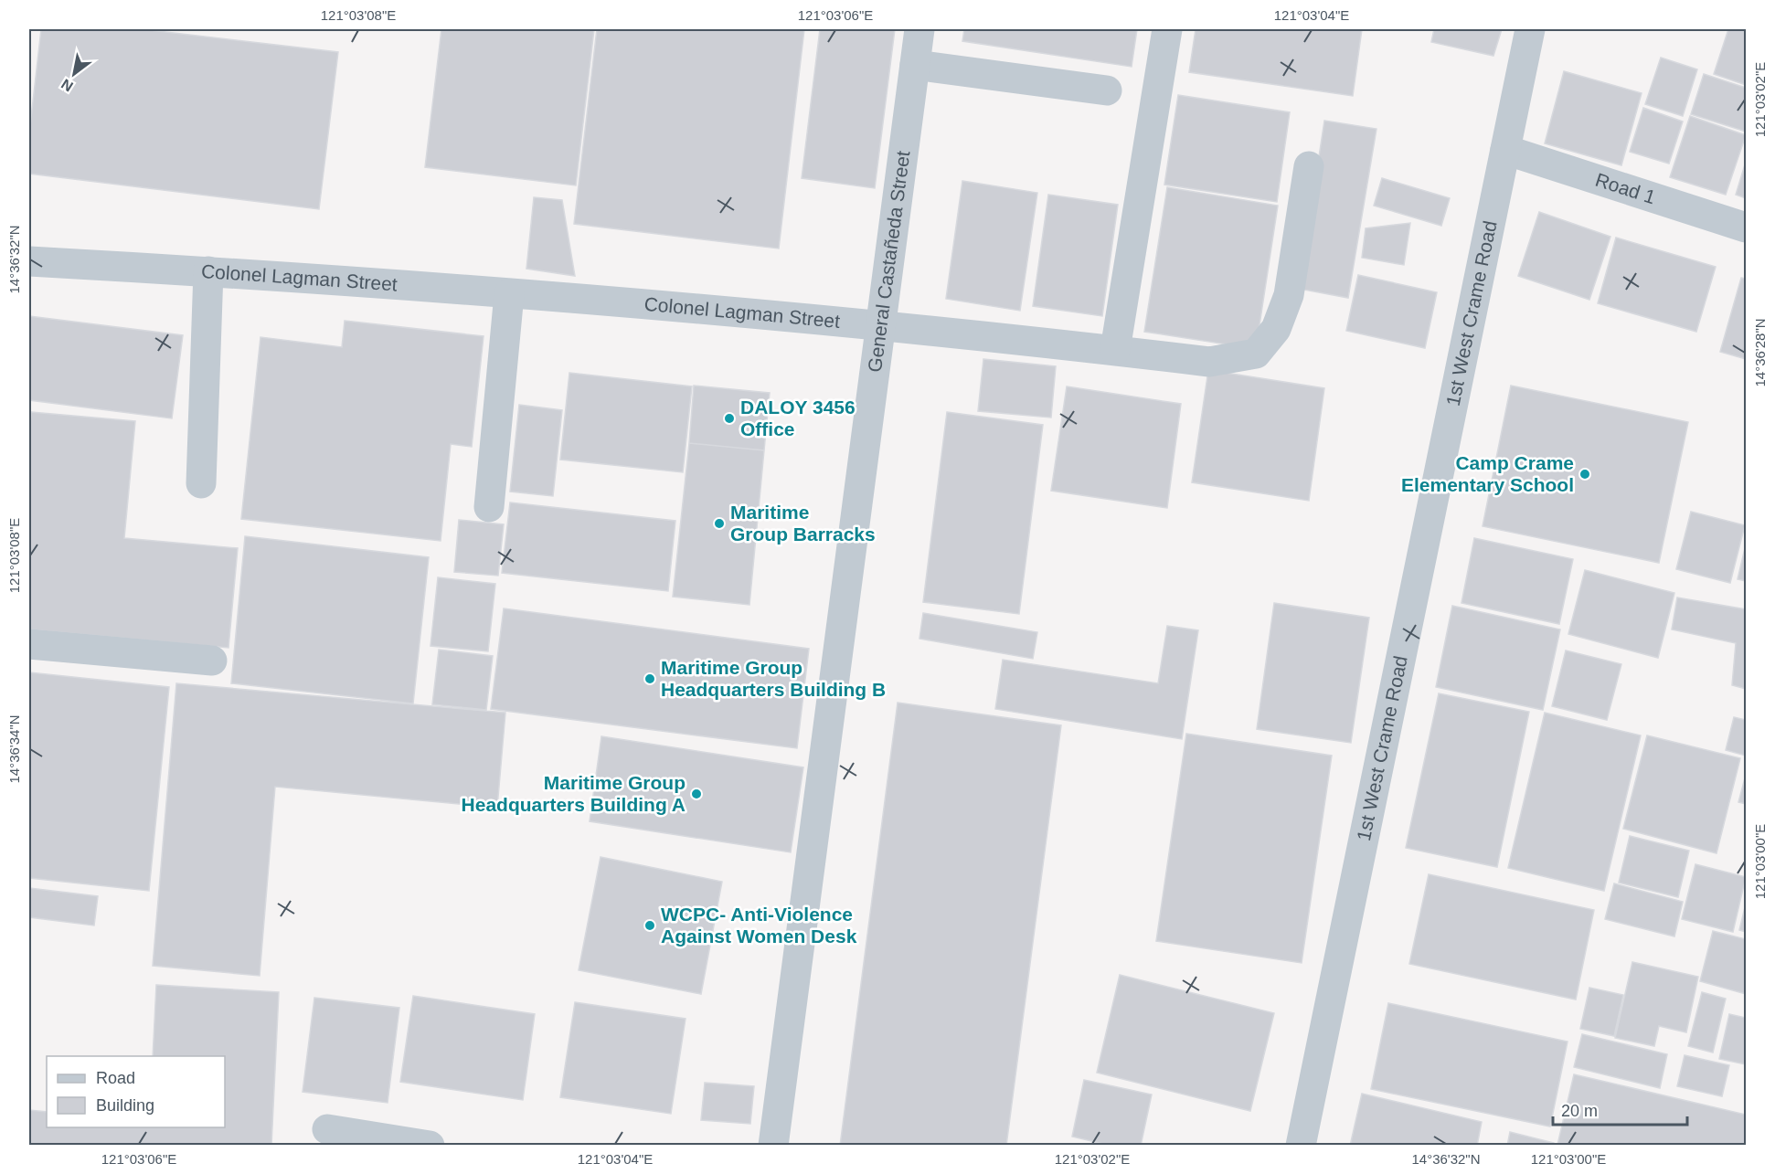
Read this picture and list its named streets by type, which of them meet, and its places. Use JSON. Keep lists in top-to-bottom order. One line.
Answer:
{"streets":{"street":["Road 1","General Castañeda Street","Colonel Lagman Street","1st West Crame Road"]},"crossings":[["Road 1","1st West Crame Road"],["General Castañeda Street","Colonel Lagman Street"]],"places":["DALOY 3456 Office","Camp Crame Elementary School","Maritime Group Barracks","Maritime Group Headquarters Building B","Maritime Group Headquarters Building A","WCPC- Anti-Violence Against Women Desk"],"legend":["Road","Building"],"scale_bar":"20 m","north":"bottom left","coordinates":["121°03'08\"E","121°03'06\"E","121°03'04\"E","121°03'02\"E","14°36'32\"N","14°36'28\"N","14°36'34\"N","121°03'00\"E"]}
